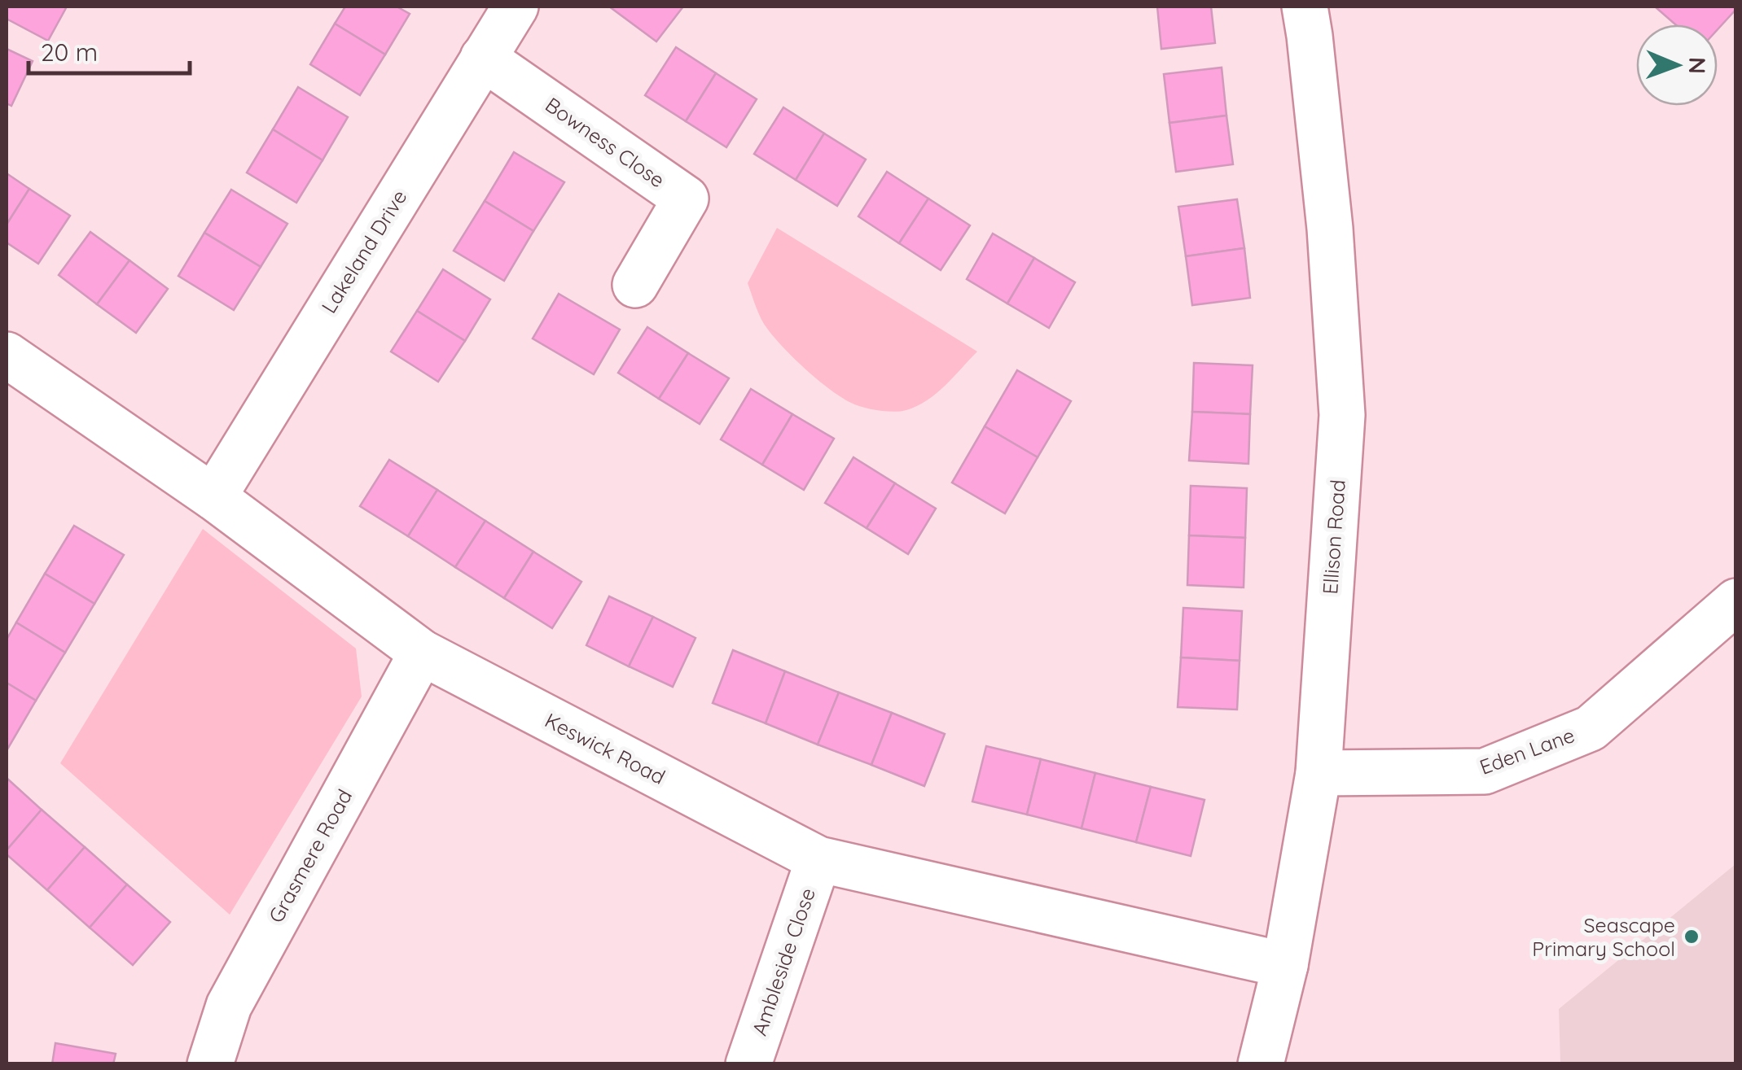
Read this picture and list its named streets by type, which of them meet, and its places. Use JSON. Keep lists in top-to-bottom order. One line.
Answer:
{"streets":{"street":["Bowness Close","Lakeland Drive","Ellison Road","Keswick Road","Eden Lane","Grasmere Road","Ambleside Close"]},"crossings":[["Bowness Close","Lakeland Drive"],["Lakeland Drive","Keswick Road"],["Ellison Road","Keswick Road"],["Ellison Road","Eden Lane"],["Keswick Road","Grasmere Road"],["Keswick Road","Ambleside Close"]],"places":["Seascape Primary School"],"scale_bar":"20 m","north":"right"}
